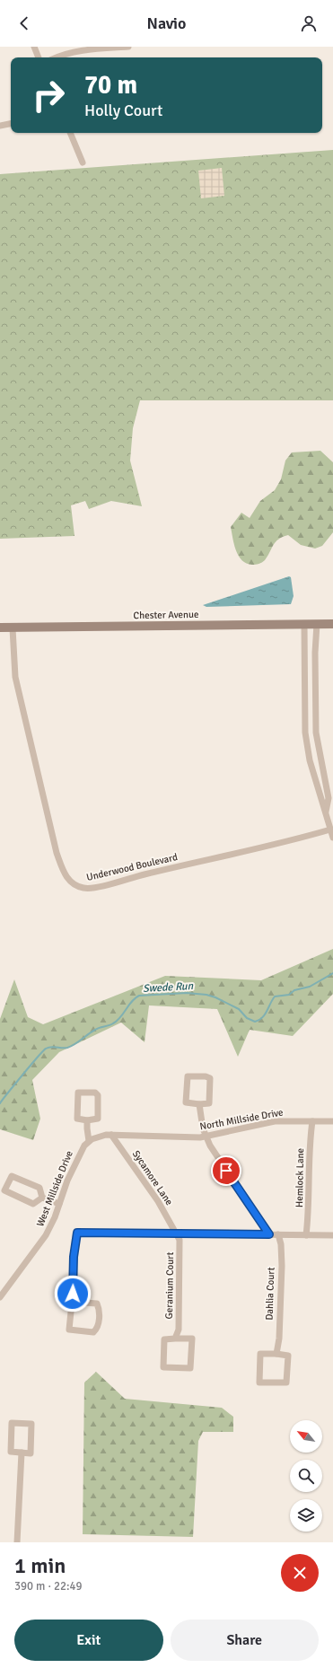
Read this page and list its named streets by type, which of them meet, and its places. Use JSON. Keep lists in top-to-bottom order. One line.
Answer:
{"streets":{"street":["Chester Avenue","Underwood Boulevard","North Millside Drive","Sycamore Lane","Hemlock Lane","West Millside Drive","Geranium Court","Dahlia Court"]},"crossings":[["Chester Avenue","Underwood Boulevard"],["North Millside Drive","Sycamore Lane"],["North Millside Drive","Hemlock Lane"],["North Millside Drive","West Millside Drive"],["Sycamore Lane","Geranium Court"]],"water":["Swede Run"],"north":"top left","page":{"header":"Navio","turn":["70 m","Holly Court"],"heading":["1 min","390 m · 22:49"],"buttons":["Exit","Share"]}}
